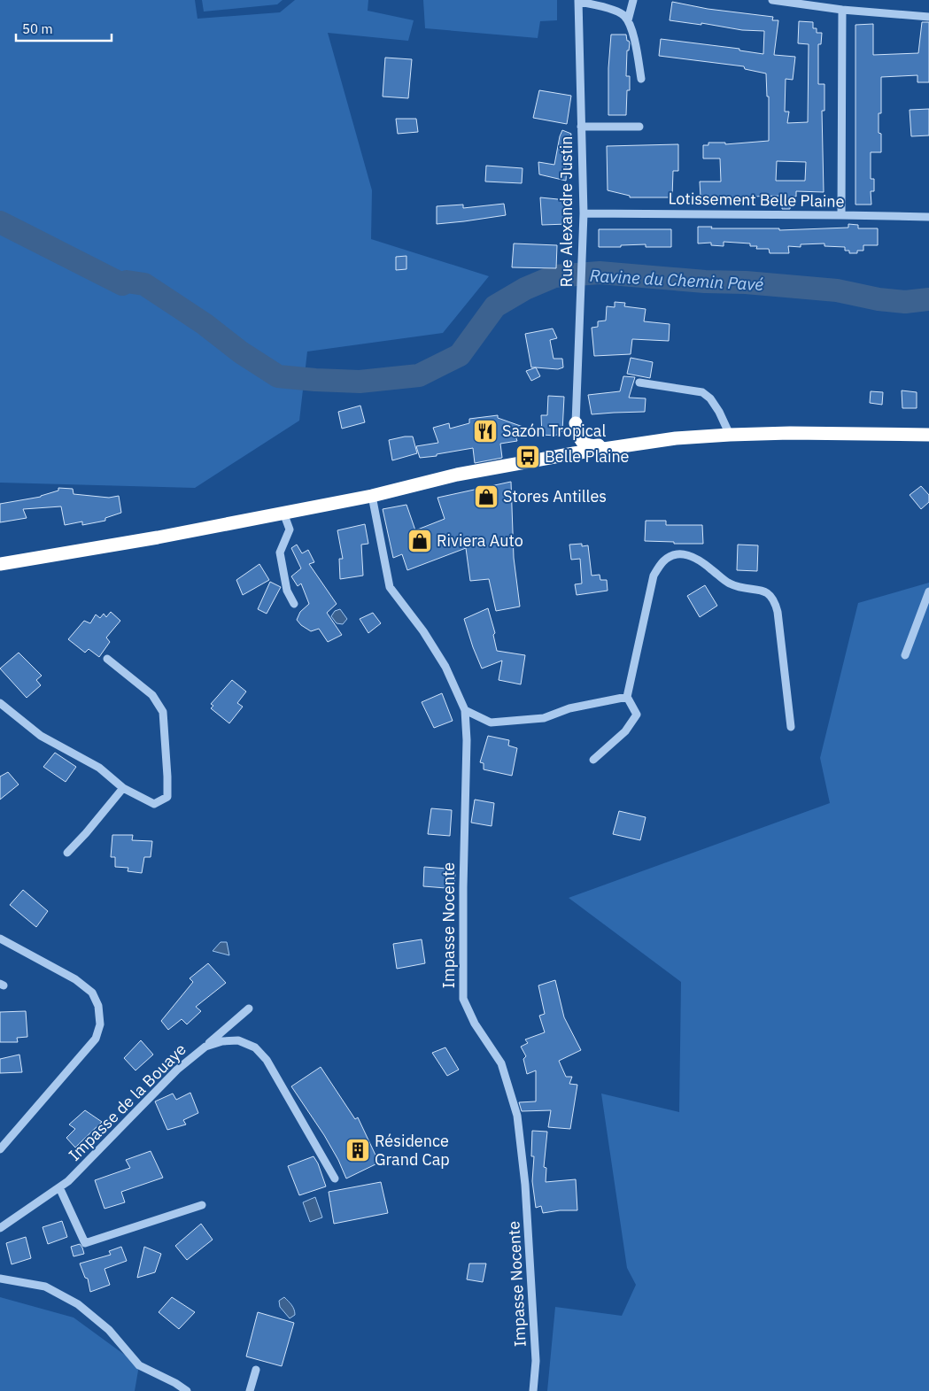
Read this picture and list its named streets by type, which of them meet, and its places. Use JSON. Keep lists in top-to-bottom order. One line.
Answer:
{"streets":{"street":["Lotissement Belle Plaine","Rue Alexandre Justin","Impasse Nocente","Impasse de la Bouaye"]},"crossings":[["Lotissement Belle Plaine","Rue Alexandre Justin"]],"water":["Ravine du Chemin Pavé"],"places":{"restaurant":["Sazón Tropical"],"bus stop":["Belle Plaine"],"shop":["Stores Antilles","Riviera Auto"],"building":["Résidence Grand Cap"]},"scale_bar":"50 m"}
